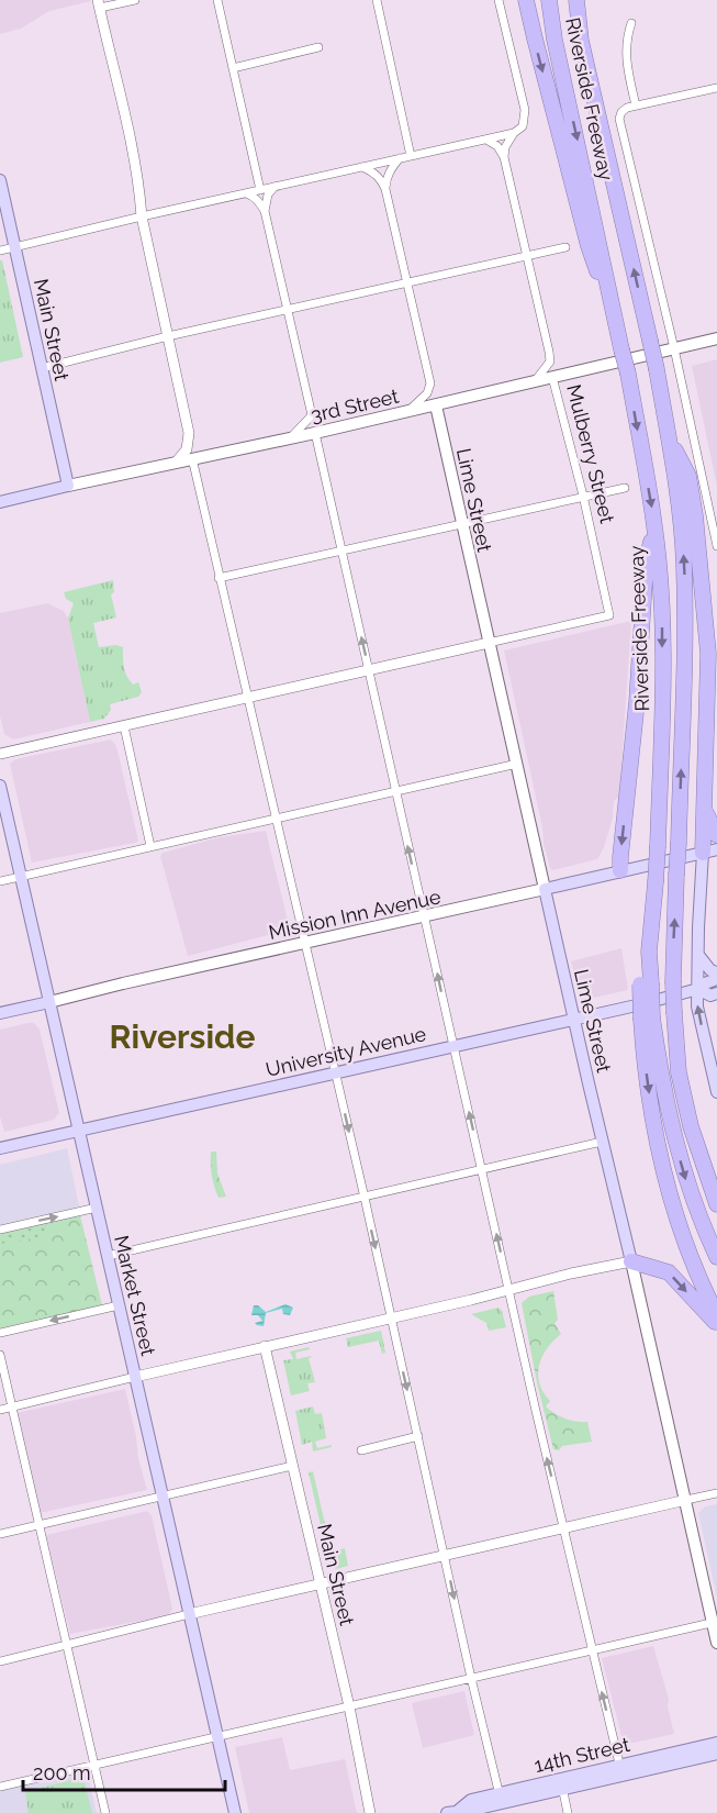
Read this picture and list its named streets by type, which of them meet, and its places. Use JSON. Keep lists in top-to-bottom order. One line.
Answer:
{"streets":{"highway":["Riverside Freeway"],"main road":["Main Street","3rd Street","Lime Street","Mission Inn Avenue","University Avenue","Market Street","14th Street"],"street":["Mulberry Street"]},"crossings":[["Main Street","3rd Street"],["3rd Street","Mulberry Street"],["3rd Street","Lime Street"],["Mulberry Street","Lime Street"],["Lime Street","Mission Inn Avenue"],["Lime Street","University Avenue"],["Mission Inn Avenue","Market Street"],["University Avenue","Market Street"]],"districts":["Riverside"],"scale_bar":"200 m"}
